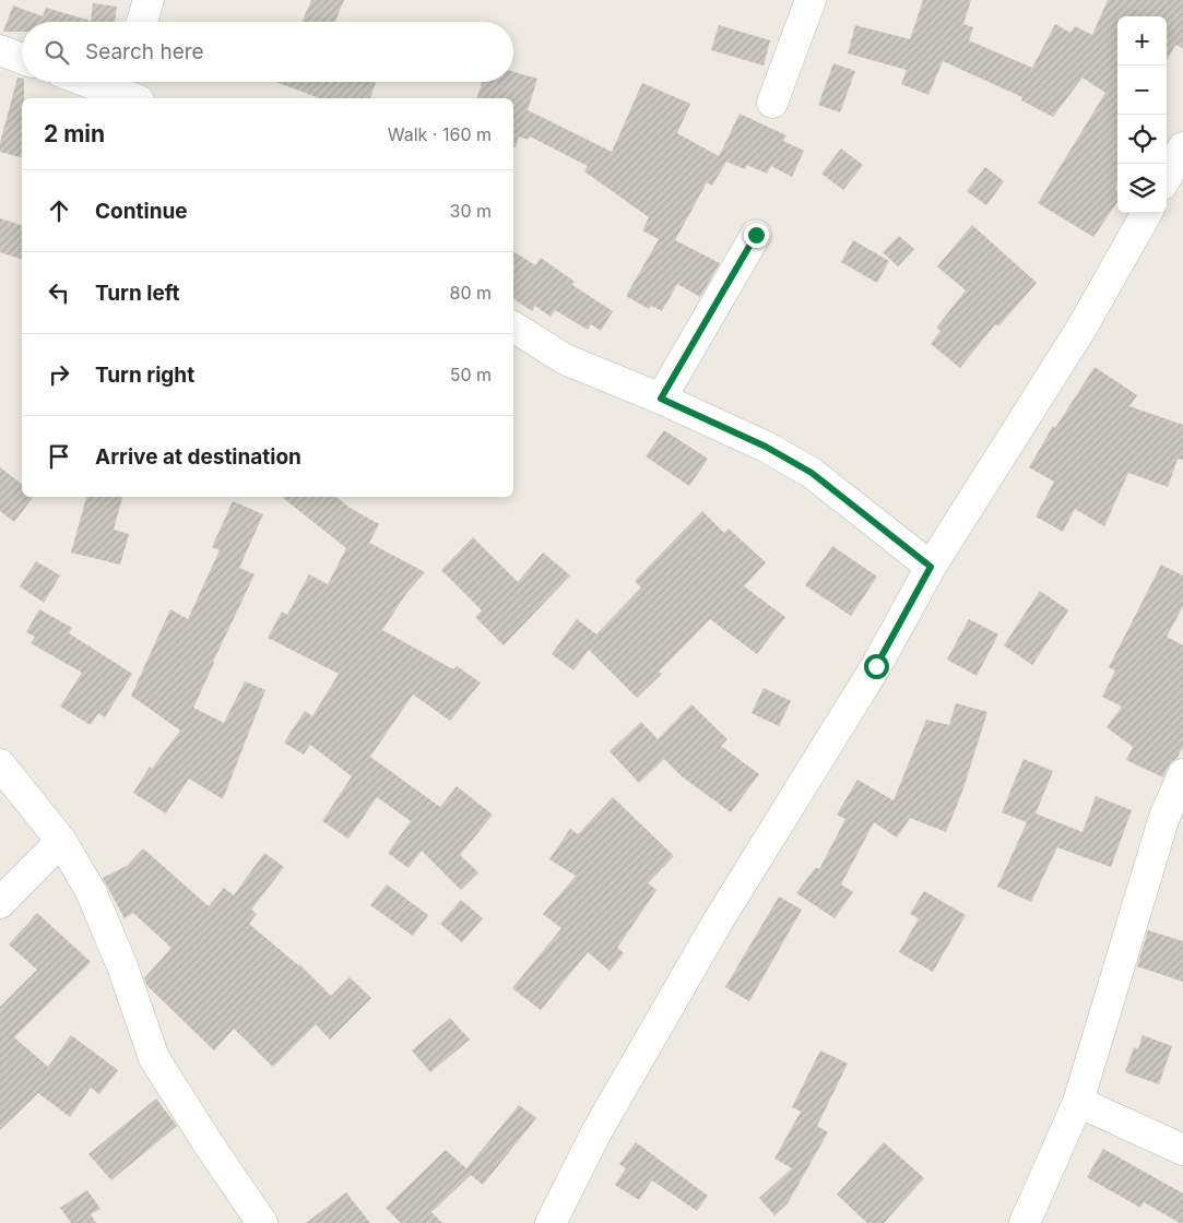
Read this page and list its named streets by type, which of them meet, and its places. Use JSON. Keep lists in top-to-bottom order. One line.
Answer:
{"page":{"map_buttons":["+","−"],"search":"Search here","heading":["2 min","Walk · 160 m"],"list":[["Continue","30 m"],["Turn left","80 m"],["Turn right","50 m"],"Arrive at destination"]}}
